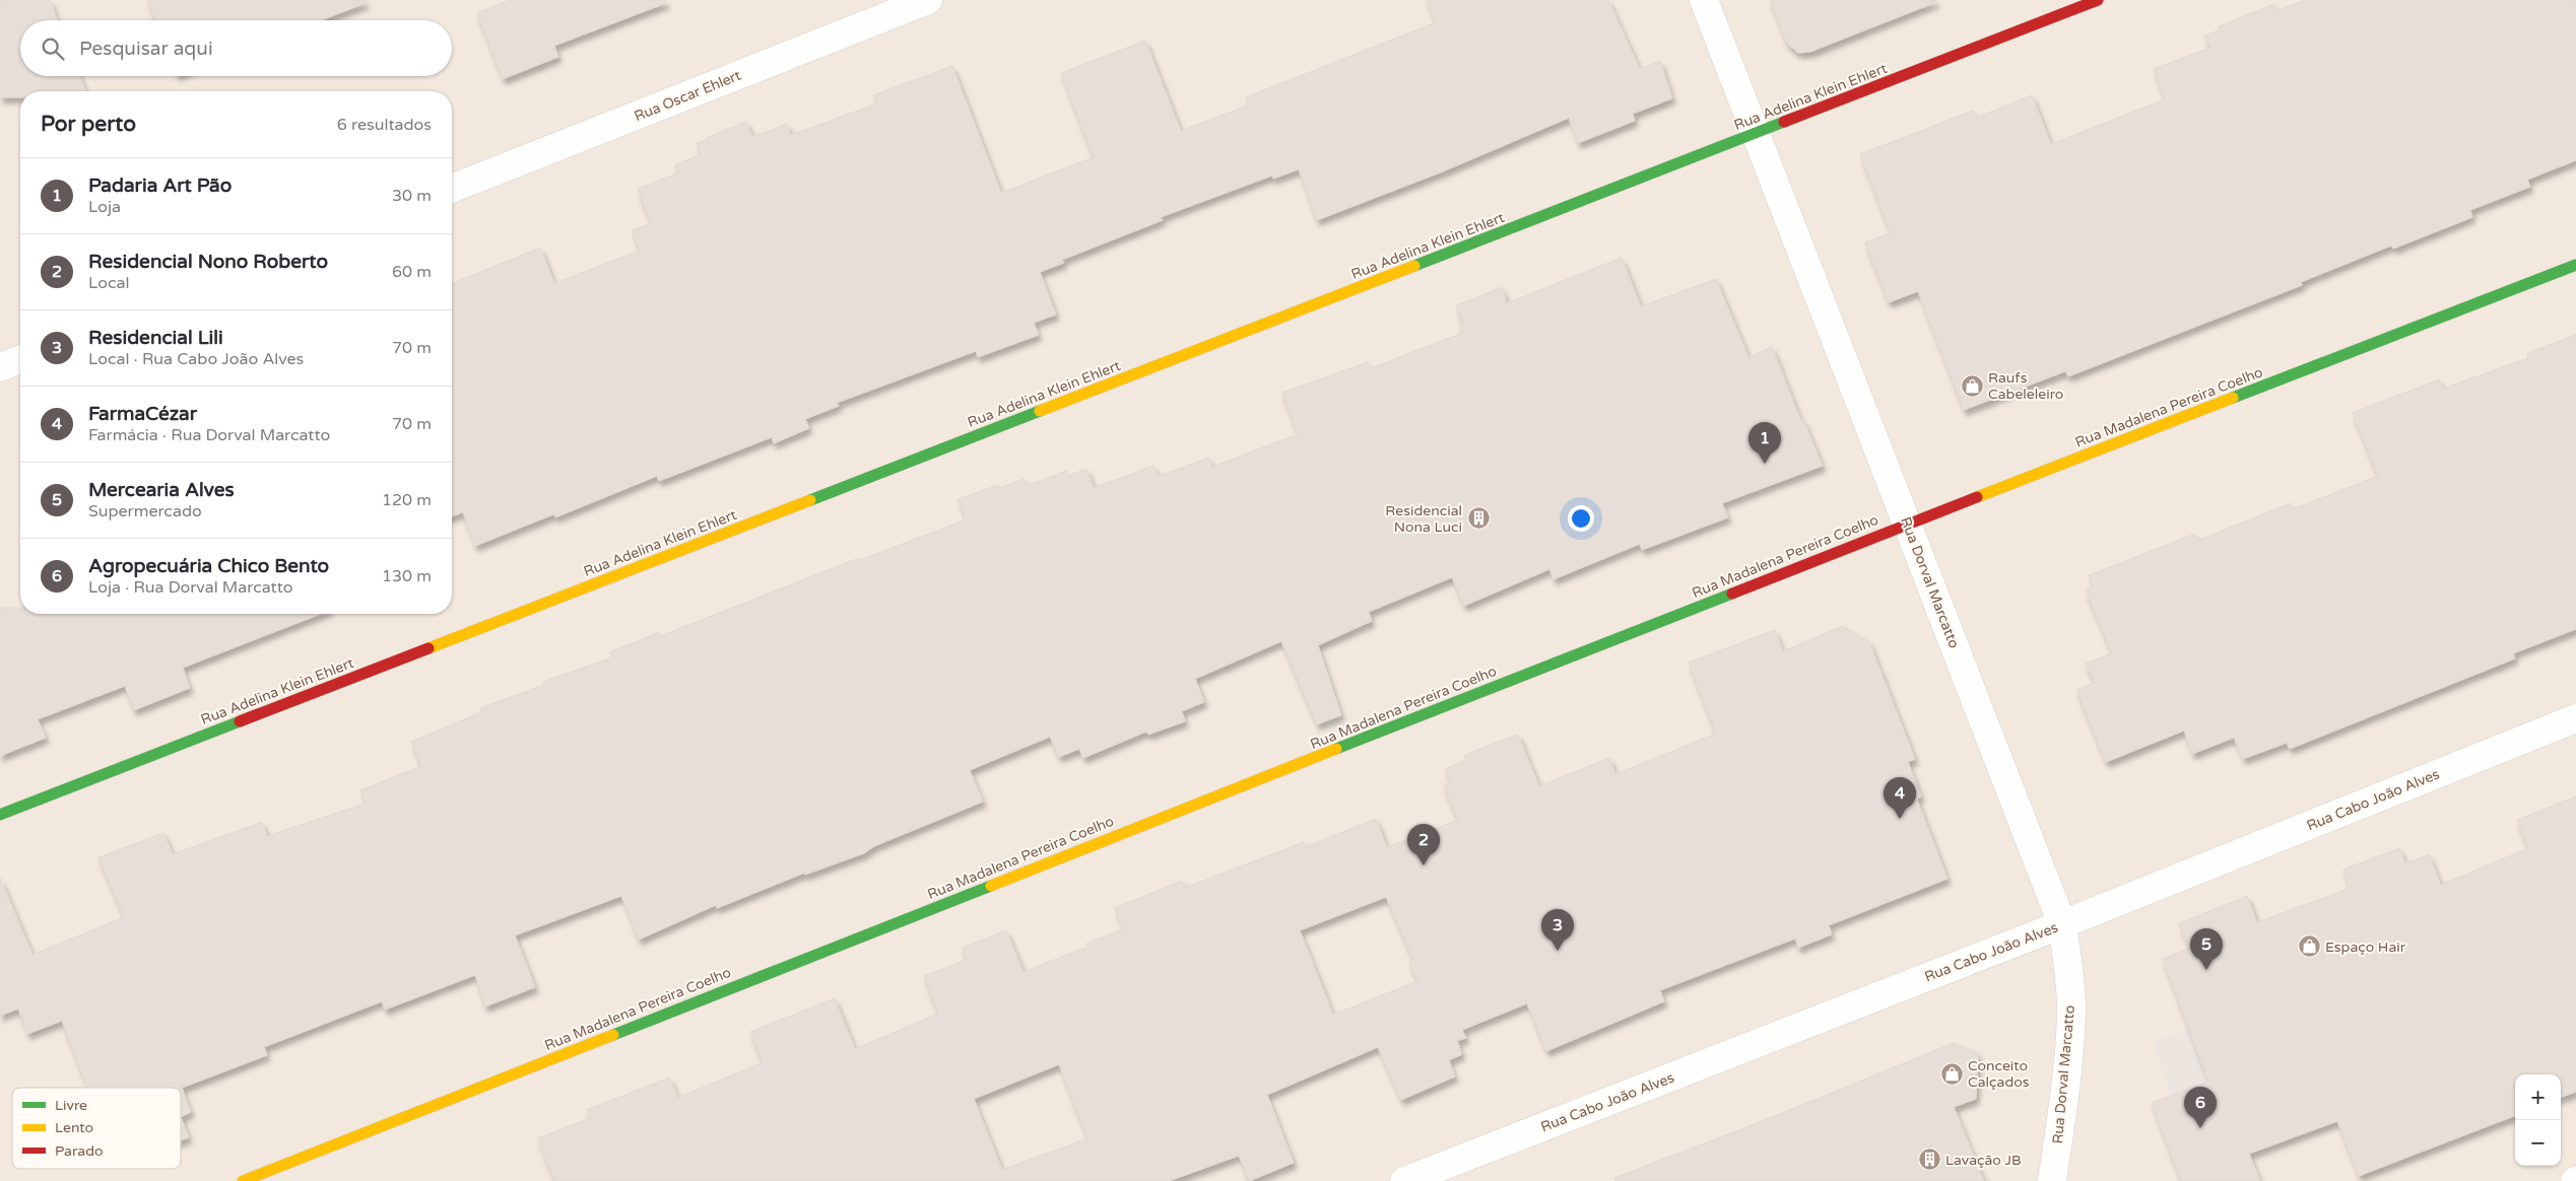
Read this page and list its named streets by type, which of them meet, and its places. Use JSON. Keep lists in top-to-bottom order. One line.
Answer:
{"streets":{"street":["Rua Oscar Ehlert","Rua Adelina Klein Ehlert","Rua Madalena Pereira Coelho","Rua Dorval Marcatto","Rua Cabo João Alves"]},"crossings":[["Rua Adelina Klein Ehlert","Rua Dorval Marcatto"],["Rua Madalena Pereira Coelho","Rua Dorval Marcatto"],["Rua Dorval Marcatto","Rua Cabo João Alves"]],"places":{"shop":["Raufs Cabeleleiro","Espaço Hair","Conceito Calçados"],"building":["Residencial Nona Luci","Lavação JB"]},"legend":["Livre","Lento","Parado"],"page":{"search":"Pesquisar aqui","heading":["Por perto","6 resultados"],"list":[{"mark":"1","name":"Padaria Art Pão","note":"Loja","value":"30 m"},{"mark":"2","name":"Residencial Nono Roberto","note":"Local","value":"60 m"},{"mark":"3","name":"Residencial Lili","note":"Local · Rua Cabo João Alves","value":"70 m"},{"mark":"4","name":"FarmaCézar","note":"Farmácia · Rua Dorval Marcatto","value":"70 m"},{"mark":"5","name":"Mercearia Alves","note":"Supermercado","value":"120 m"},{"mark":"6","name":"Agropecuária Chico Bento","note":"Loja · Rua Dorval Marcatto","value":"130 m"}],"pins":["1","4","2","3","5","6"],"map_buttons":["+","−"]}}
